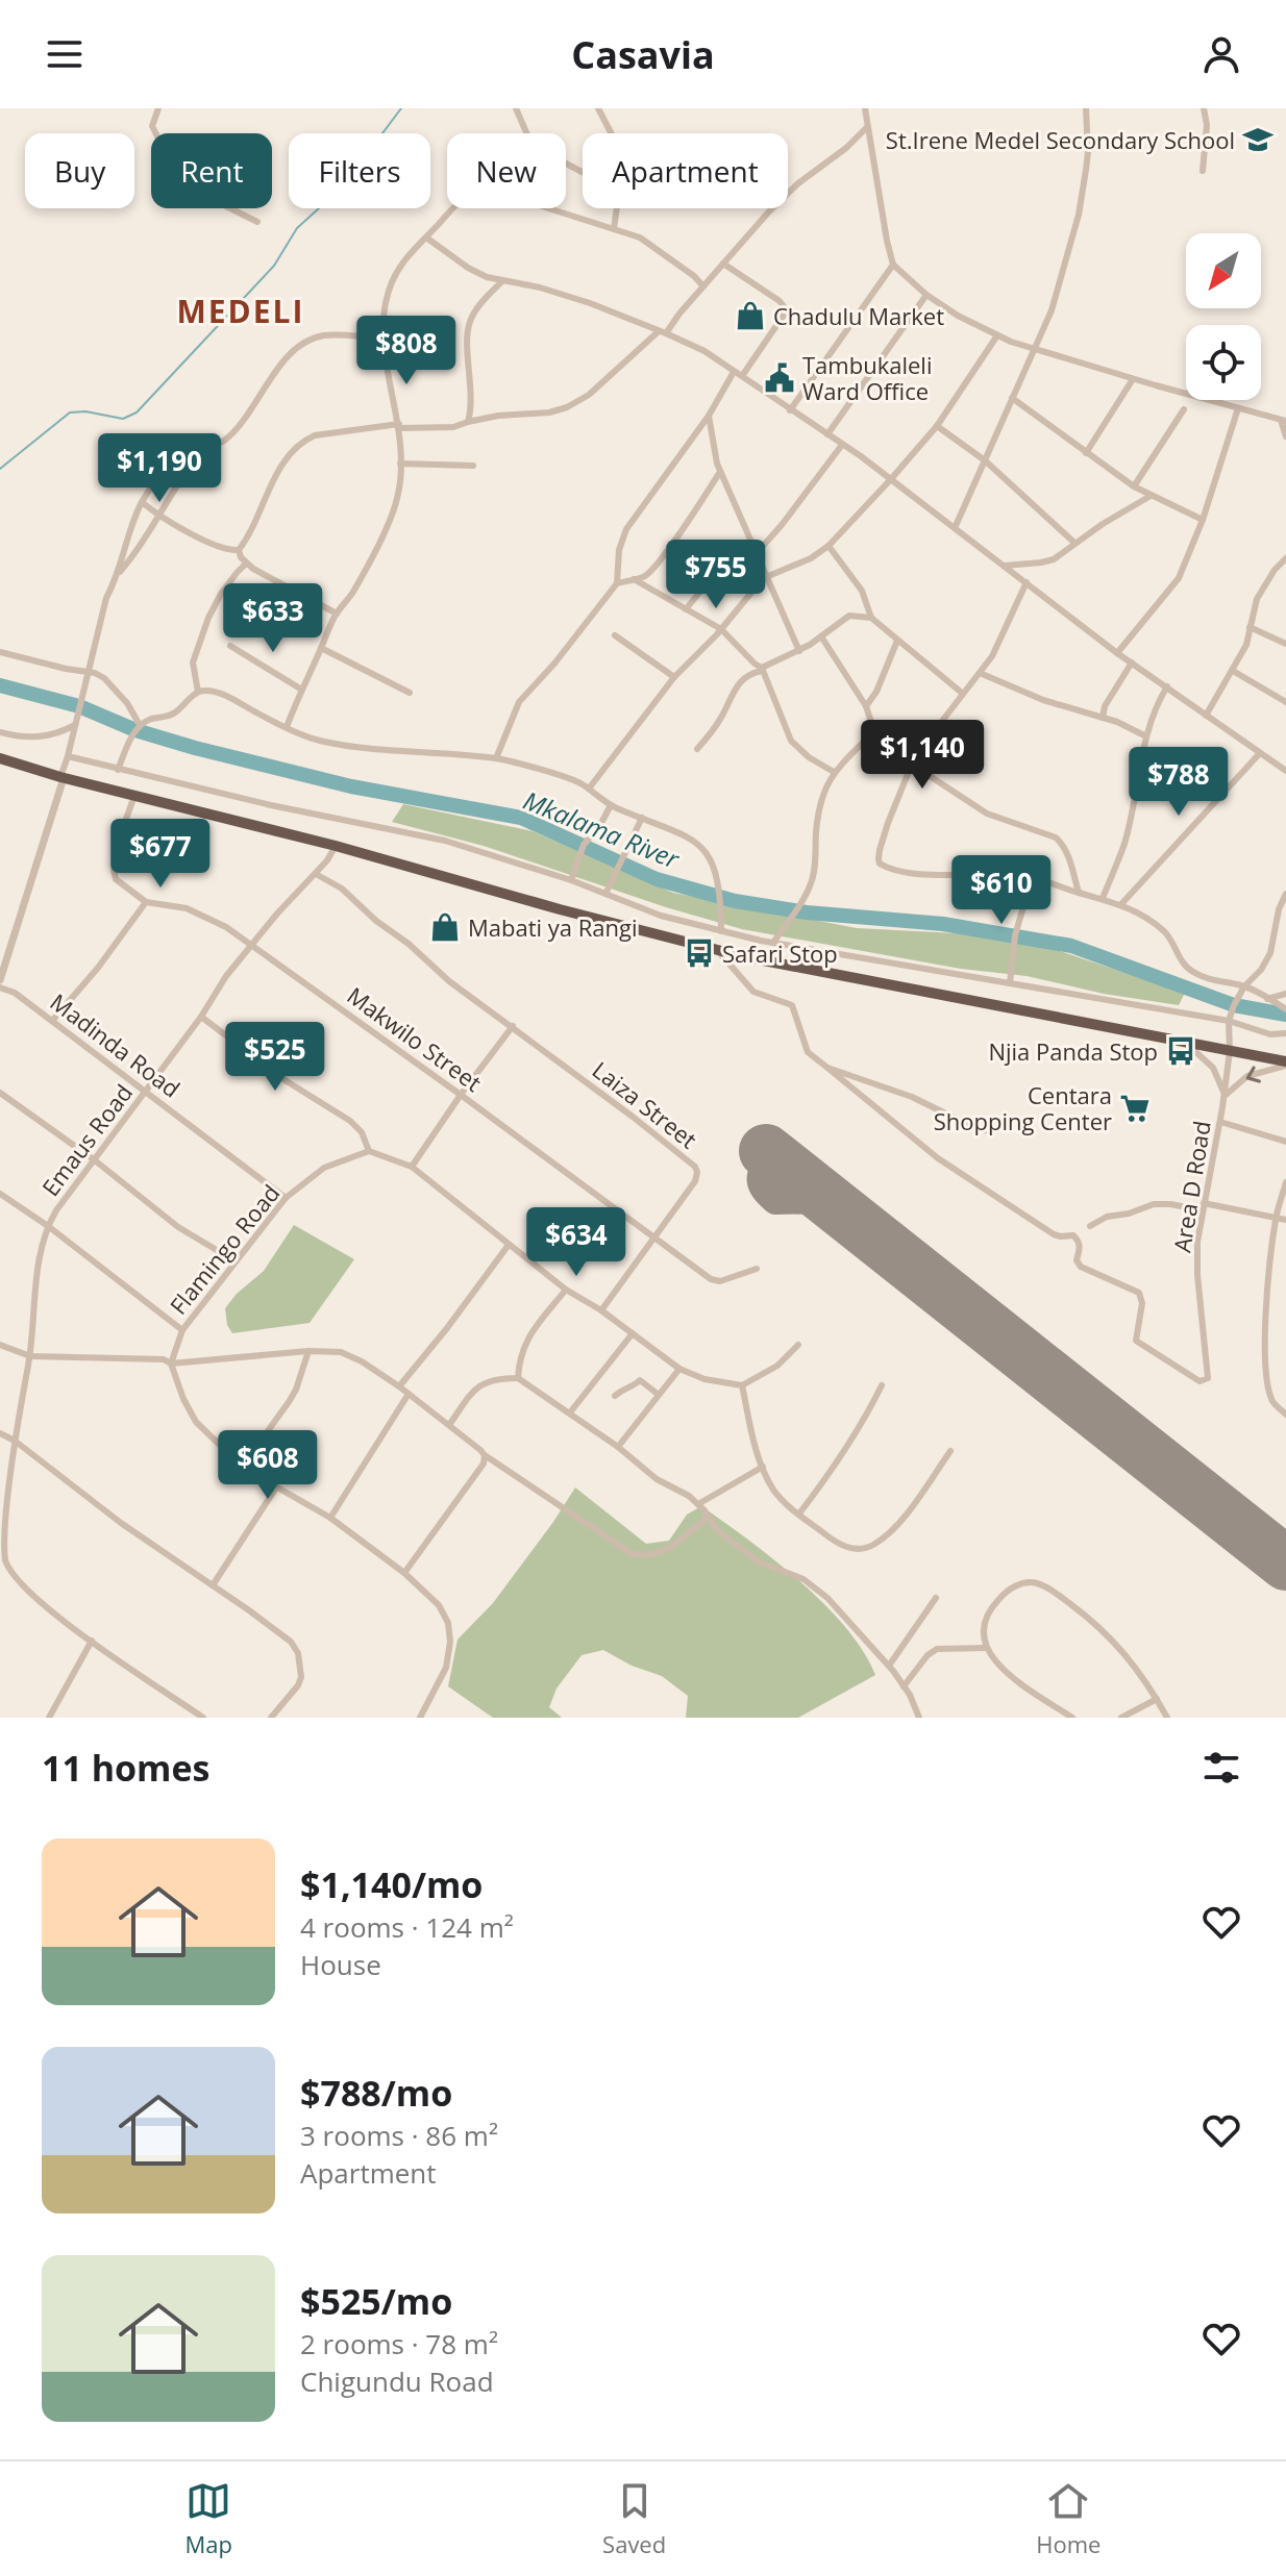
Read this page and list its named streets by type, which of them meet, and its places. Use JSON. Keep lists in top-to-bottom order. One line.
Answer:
{"streets":{"street":["Makwilo Street","Madinda Road","Laiza Street","Emaus Road","Area D Road","Flamingo Road"]},"crossings":[["Makwilo Street","Laiza Street"],["Makwilo Street","Emaus Road"],["Madinda Road","Emaus Road"],["Madinda Road","Flamingo Road"]],"districts":["MEDELI"],"water":["Mkalama River"],"places":{"school or university":["St.Irene Medel Secondary School"],"shop":["Chadulu Market","Mabati ya Rangi"],"public building":["Tambukaleli Ward Office"],"bus stop":["Safari Stop","Njia Panda Stop"],"supermarket":["Centara Shopping Center"]},"north":"bottom left","page":{"header":"Casavia","chip":["Buy","Rent","Filters","New","Apartment"],"price":["$808","$1,190","$755","$633","$1,140","$788","$677","$610","$525","$634","$608"],"heading":"11 homes","list":[{"name":"$1,140/mo","note":"4 rooms · 124 m² · House"},{"name":"$788/mo","note":"3 rooms · 86 m² · Apartment"},{"name":"$525/mo","note":"2 rooms · 78 m² · Chigundu Road"}],"tabs":["Map","Saved","Home"]}}
